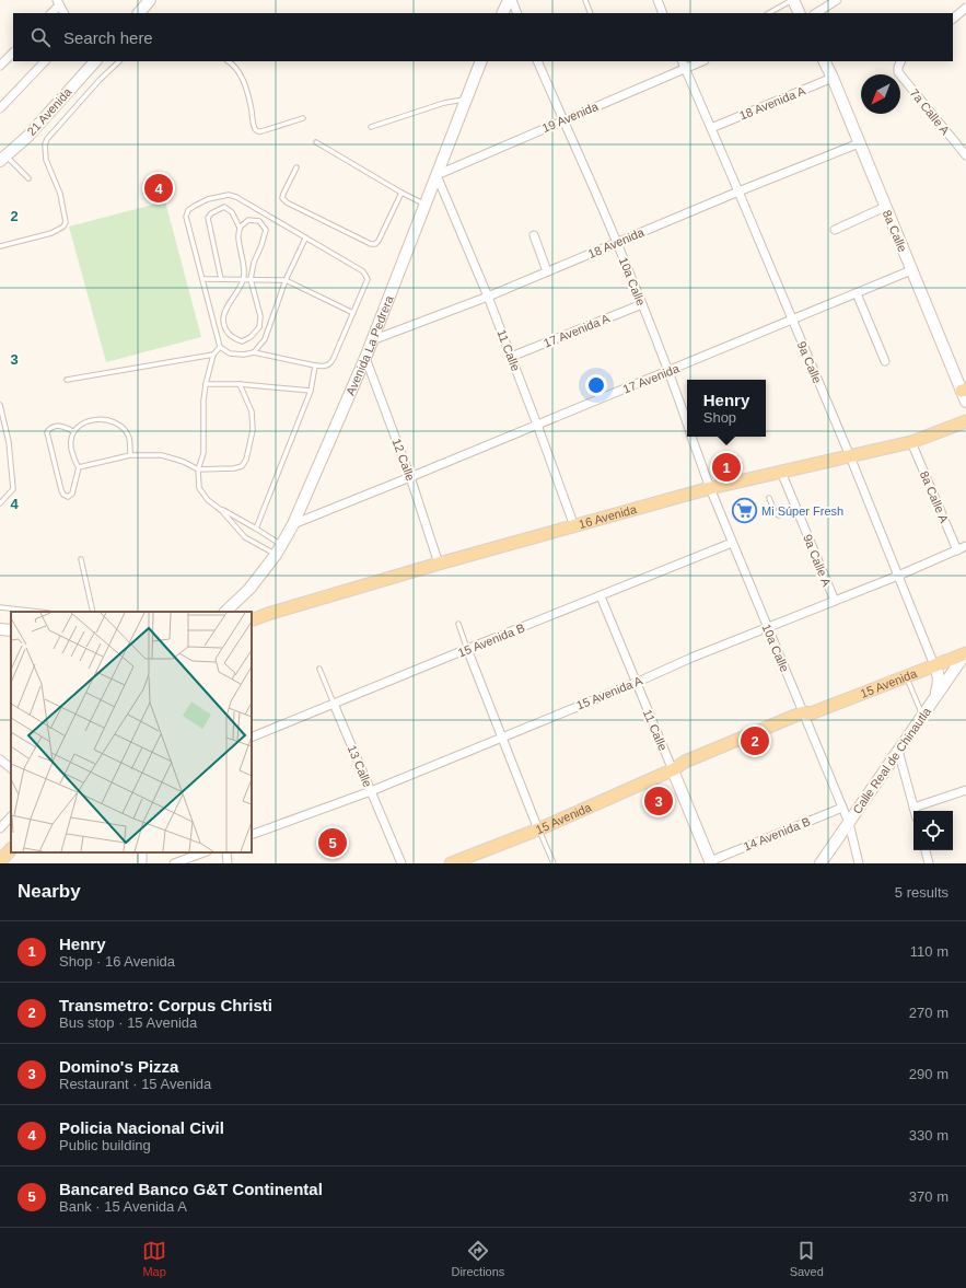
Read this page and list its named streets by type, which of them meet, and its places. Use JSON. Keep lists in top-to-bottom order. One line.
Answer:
{"streets":{"main road":["16 Avenida","15 Avenida"],"street":["18 Avenida A","21 Avenida","7a Calle A","19 Avenida","8a Calle","18 Avenida","10a Calle","17 Avenida A","Avenida La Pedrera","11 Calle","9a Calle","17 Avenida","12 Calle","8a Calle A","9a Calle A","15 Avenida B","15 Avenida A","Calle Real de Chinautla","13 Calle","14 Avenida B"]},"crossings":[["18 Avenida A","8a Calle"],["18 Avenida A","9a Calle"],["19 Avenida","10a Calle"],["19 Avenida","Avenida La Pedrera"],["19 Avenida","11 Calle"],["19 Avenida","9a Calle"],["8a Calle","18 Avenida"],["8a Calle","17 Avenida"],["18 Avenida","10a Calle"],["18 Avenida","Avenida La Pedrera"],["18 Avenida","11 Calle"],["18 Avenida","9a Calle"],["10a Calle","17 Avenida A"],["10a Calle","17 Avenida"],["10a Calle","16 Avenida"],["10a Calle","15 Avenida B"],["10a Calle","15 Avenida"],["10a Calle","15 Avenida A"],["10a Calle","Calle Real de Chinautla"],["10a Calle","14 Avenida B"],["17 Avenida A","11 Calle"],["Avenida La Pedrera","11 Calle"],["Avenida La Pedrera","17 Avenida"],["Avenida La Pedrera","12 Calle"],["11 Calle","17 Avenida"],["11 Calle","16 Avenida"],["11 Calle","15 Avenida B"],["11 Calle","15 Avenida"],["11 Calle","15 Avenida A"],["11 Calle","14 Avenida B"],["9a Calle","17 Avenida"],["9a Calle","16 Avenida"],["9a Calle","15 Avenida"],["9a Calle","15 Avenida A"],["9a Calle","Calle Real de Chinautla"],["17 Avenida","12 Calle"],["12 Calle","16 Avenida"],["8a Calle A","16 Avenida"],["8a Calle A","15 Avenida A"],["16 Avenida","9a Calle A"],["9a Calle A","15 Avenida A"],["15 Avenida B","13 Calle"],["15 Avenida","Calle Real de Chinautla"],["15 Avenida A","13 Calle"]],"places":{"supermarket":["Mi Súper Fresh"]},"north":"bottom left","page":{"search":"Search here","pins":["4","1","2","3","5"],"popup":["Henry","Shop"],"heading":["Nearby","5 results"],"list":[{"mark":"1","name":"Henry","note":"Shop · 16 Avenida","value":"110 m"},{"mark":"2","name":"Transmetro: Corpus Christi","note":"Bus stop · 15 Avenida","value":"270 m"},{"mark":"3","name":"Domino's Pizza","note":"Restaurant · 15 Avenida","value":"290 m"},{"mark":"4","name":"Policia Nacional Civil","note":"Public building","value":"330 m"},{"mark":"5","name":"Bancared Banco G&T Continental","note":"Bank · 15 Avenida A","value":"370 m"}],"nav":["Map","Directions","Saved"]},"grid":{"rows":["2","3","4"]}}
